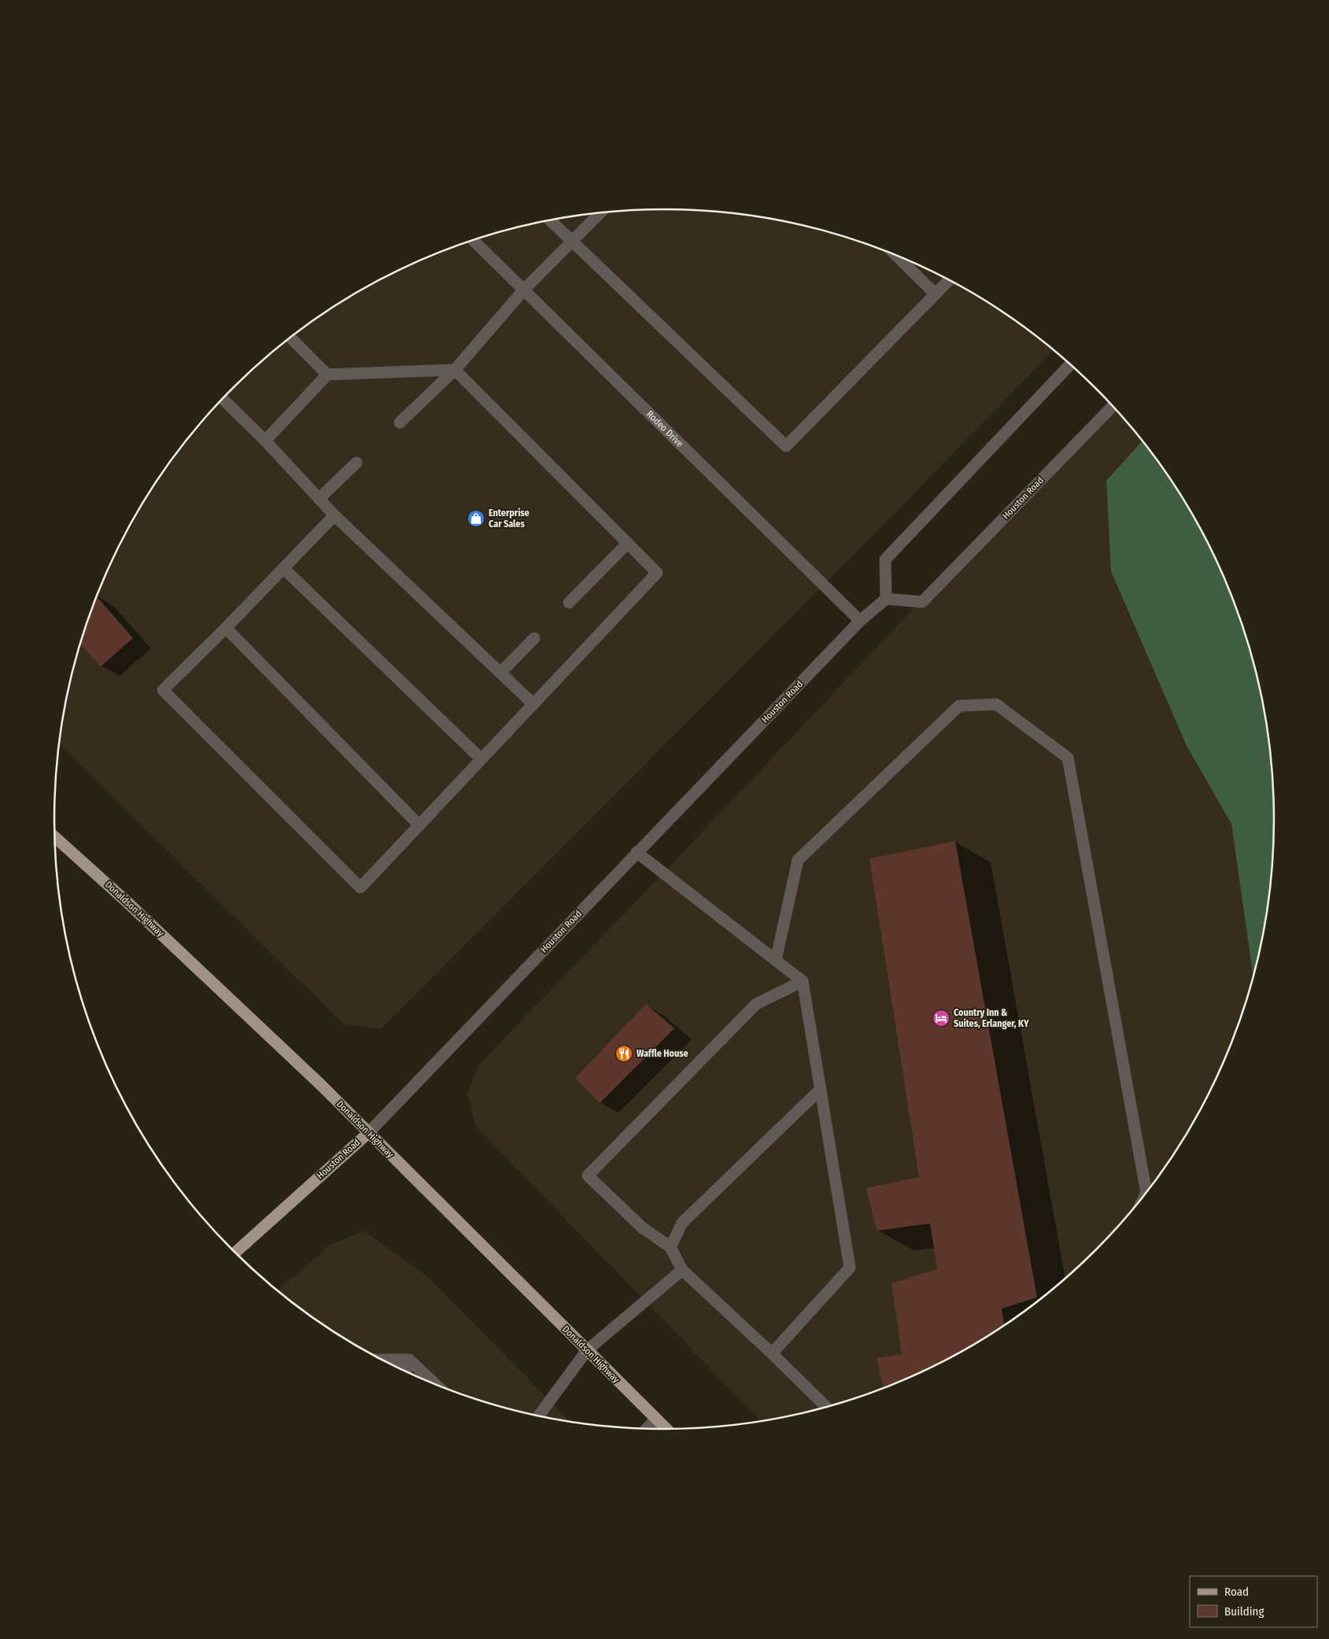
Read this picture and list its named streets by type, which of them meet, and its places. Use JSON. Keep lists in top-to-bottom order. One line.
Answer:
{"streets":{"main road":["Houston Road","Donaldson Highway"],"street":["Rodeo Drive"]},"crossings":[["Rodeo Drive","Houston Road"],["Houston Road","Donaldson Highway"]],"places":{"shop":["Enterprise Car Sales"],"hotel":["Country Inn & Suites, Erlanger, KY"],"restaurant":["Waffle House"]},"legend":["Road","Building"]}
